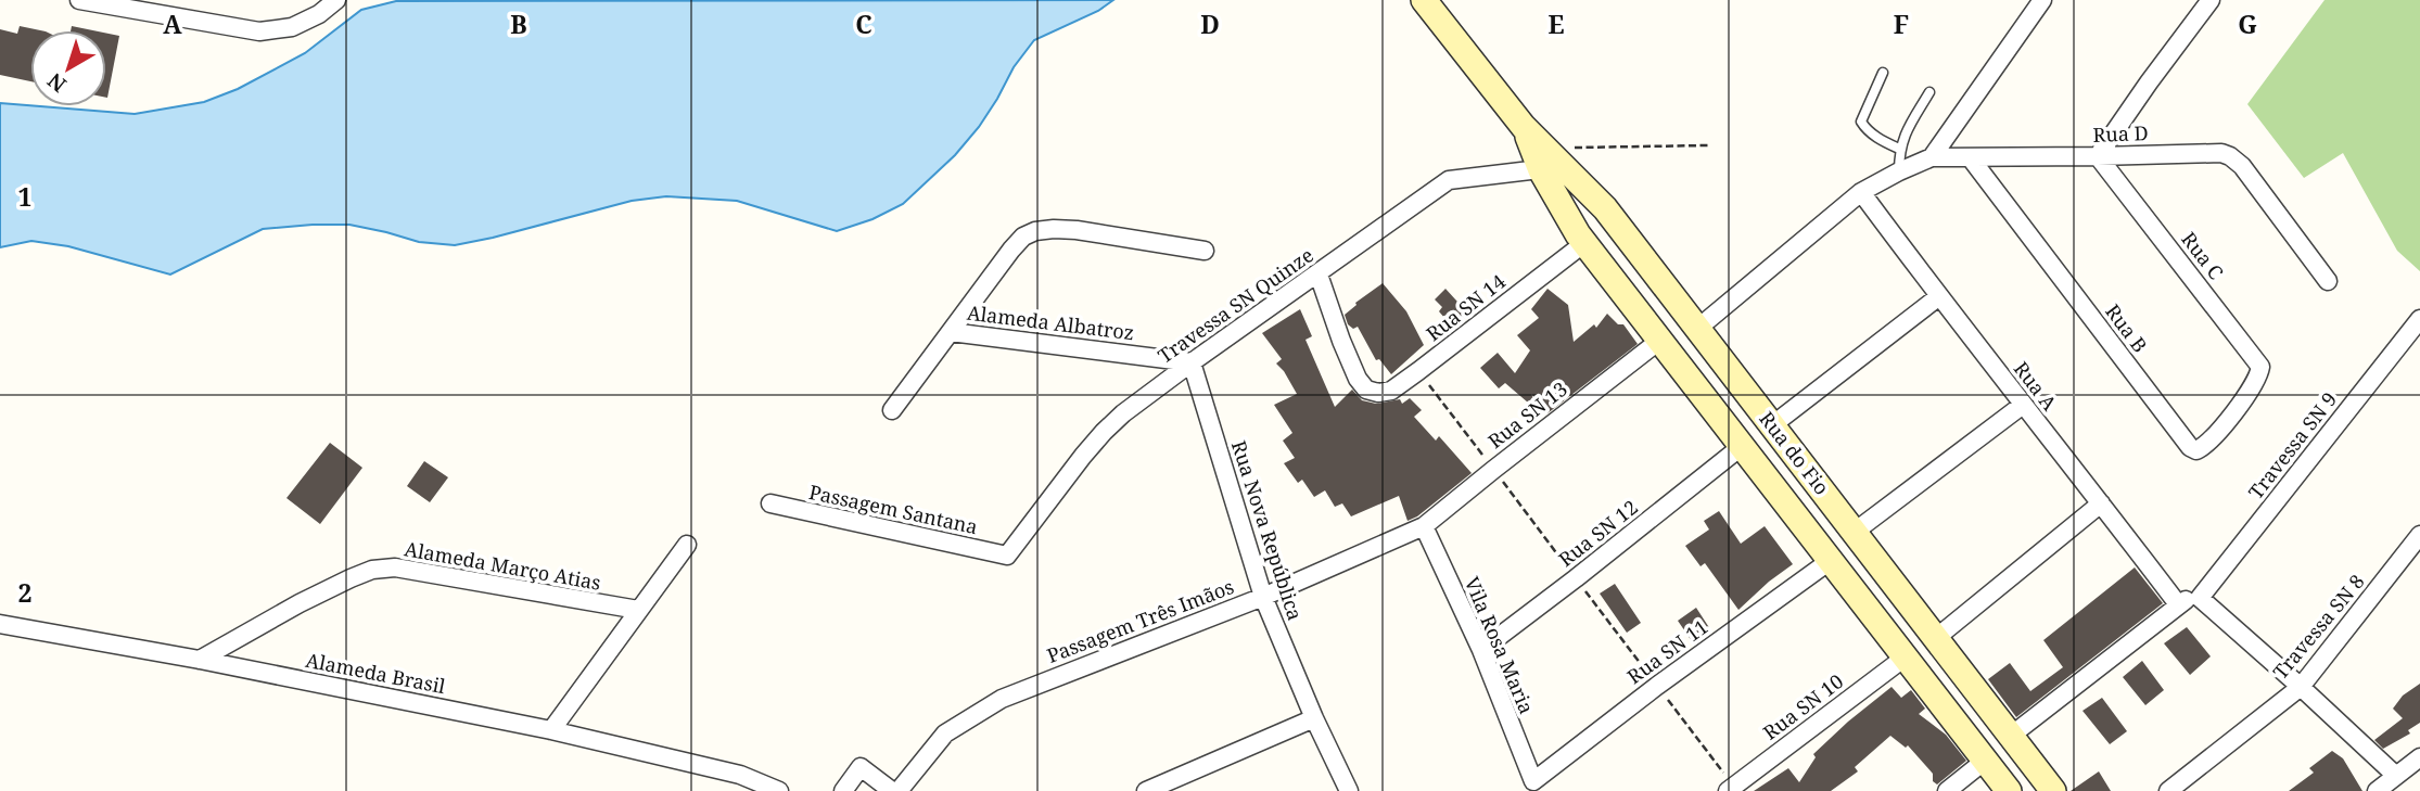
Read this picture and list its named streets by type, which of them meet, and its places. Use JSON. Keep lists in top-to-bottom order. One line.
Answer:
{"streets":{"street":["Rua D","Rua C","Travessa SN Quinze","Rua SN 14","Alameda Albatroz","Rua B","Rua A","Rua SN 13","Travessa SN 9","Rua do Fio","Passagem Santana","Rua Nova República","Rua SN 12","Alameda Março Atias","Passagem Três Imãos","Travessa SN 8","Vila Rosa Maria","Rua SN 11","Alameda Brasil","Rua SN 10"]},"crossings":[["Rua D","Rua C"],["Rua D","Rua B"],["Rua D","Rua A"],["Rua C","Rua B"],["Travessa SN Quinze","Rua SN 14"],["Travessa SN Quinze","Alameda Albatroz"],["Travessa SN Quinze","Rua do Fio"],["Travessa SN Quinze","Passagem Santana"],["Travessa SN Quinze","Rua Nova República"],["Rua SN 14","Rua do Fio"],["Alameda Albatroz","Rua Nova República"],["Rua SN 13","Rua do Fio"],["Rua SN 13","Passagem Três Imãos"],["Rua SN 13","Vila Rosa Maria"],["Rua do Fio","Rua SN 12"],["Rua do Fio","Rua SN 11"],["Rua do Fio","Rua SN 10"],["Rua Nova República","Passagem Três Imãos"],["Rua SN 12","Vila Rosa Maria"],["Alameda Março Atias","Alameda Brasil"],["Passagem Três Imãos","Vila Rosa Maria"],["Vila Rosa Maria","Rua SN 11"]],"north":"bottom left","grid":{"columns":["A","B","C","D","E","F","G"],"rows":["1","2"]}}
